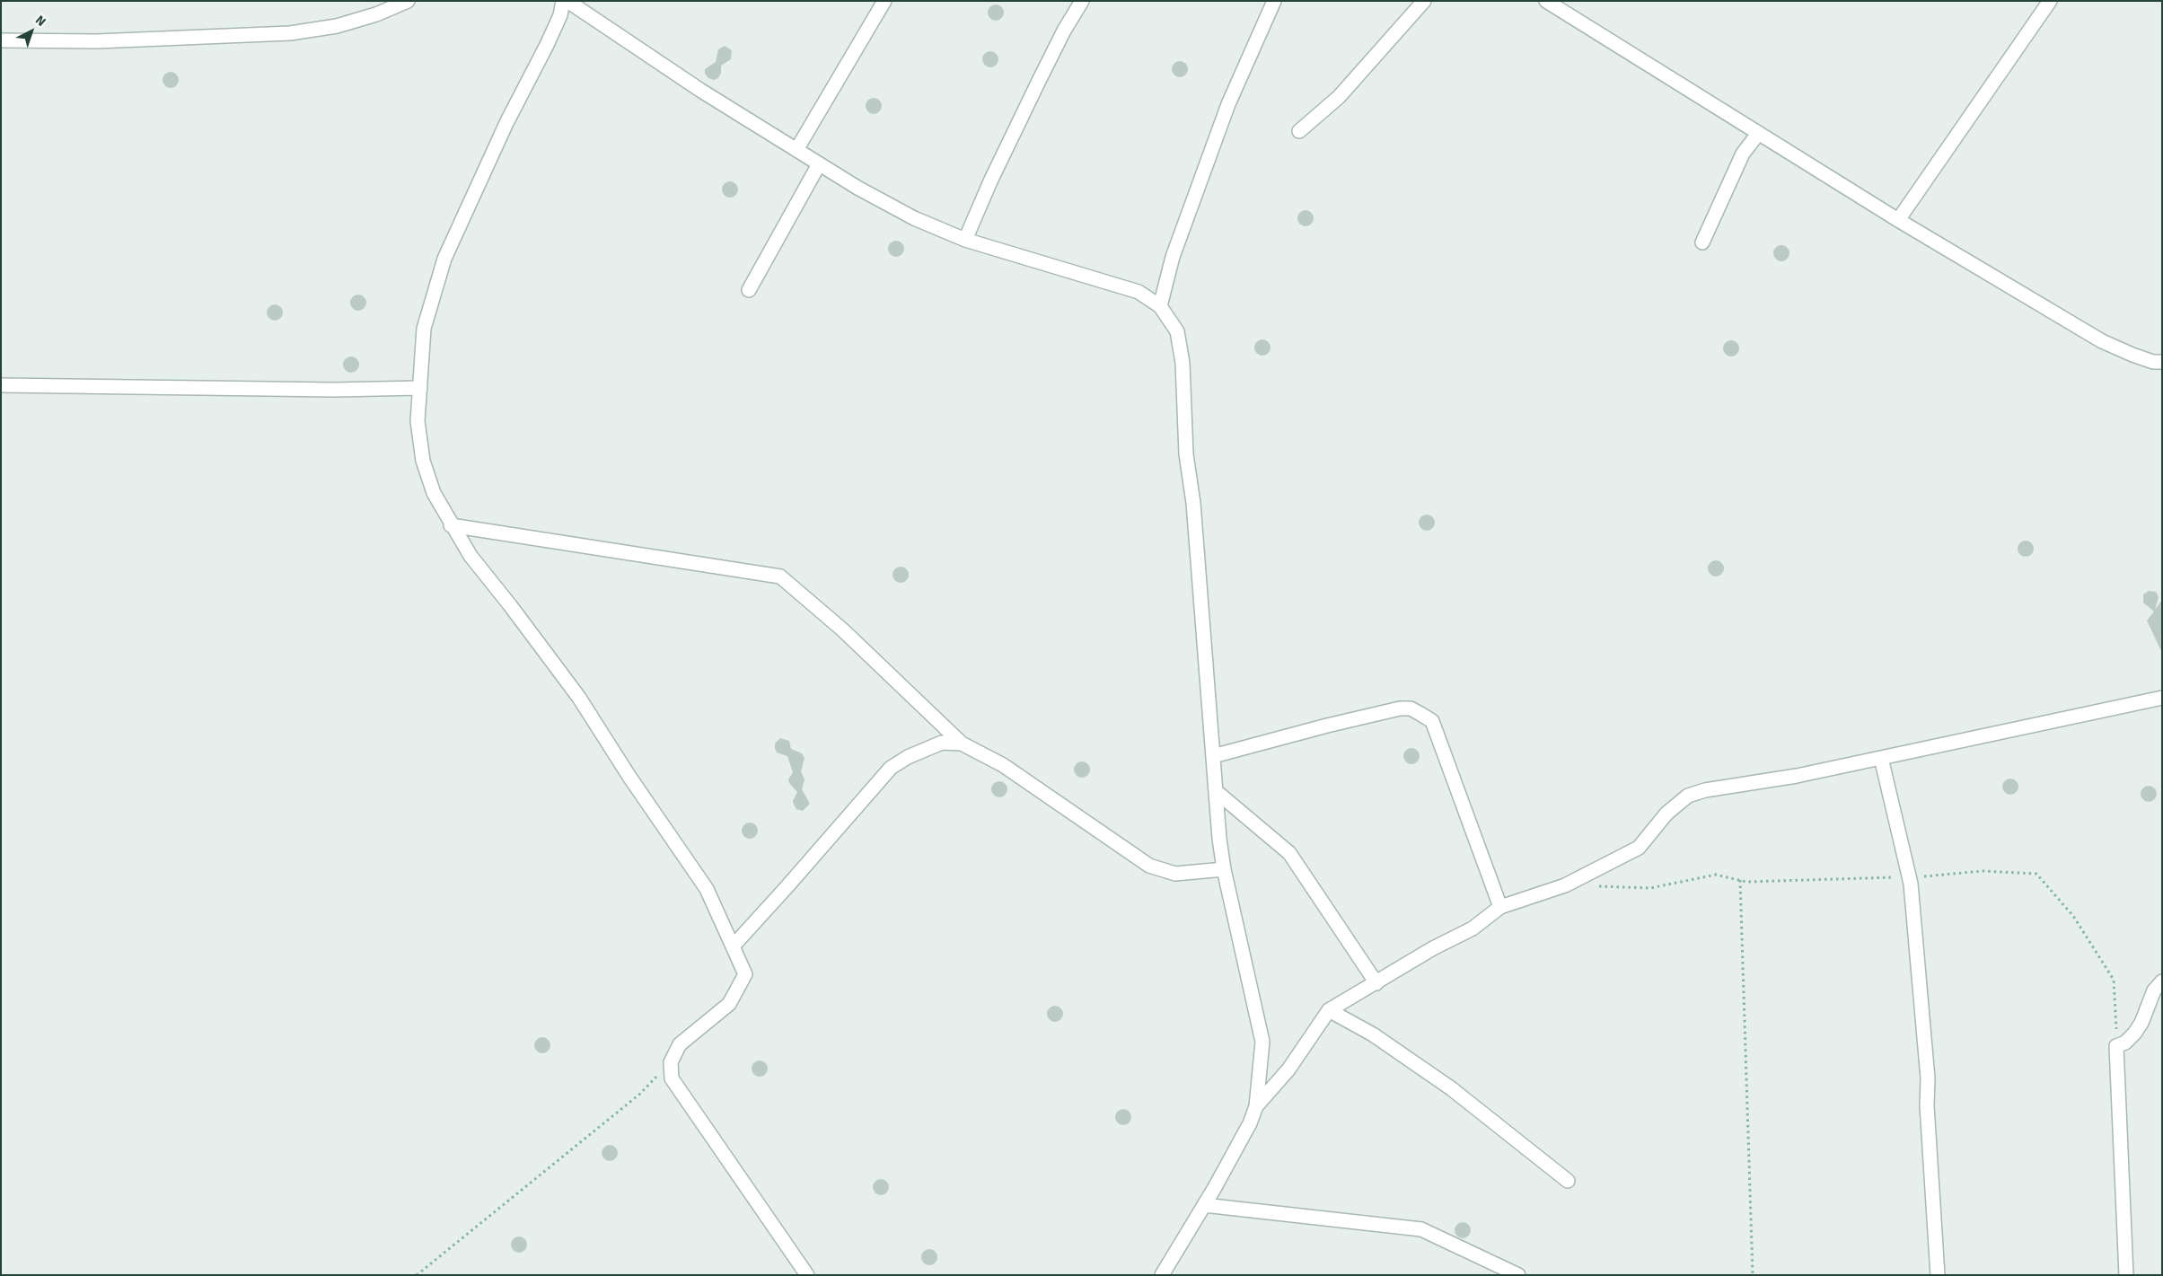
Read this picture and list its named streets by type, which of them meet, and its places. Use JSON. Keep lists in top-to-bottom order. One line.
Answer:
{"north":"top right"}
